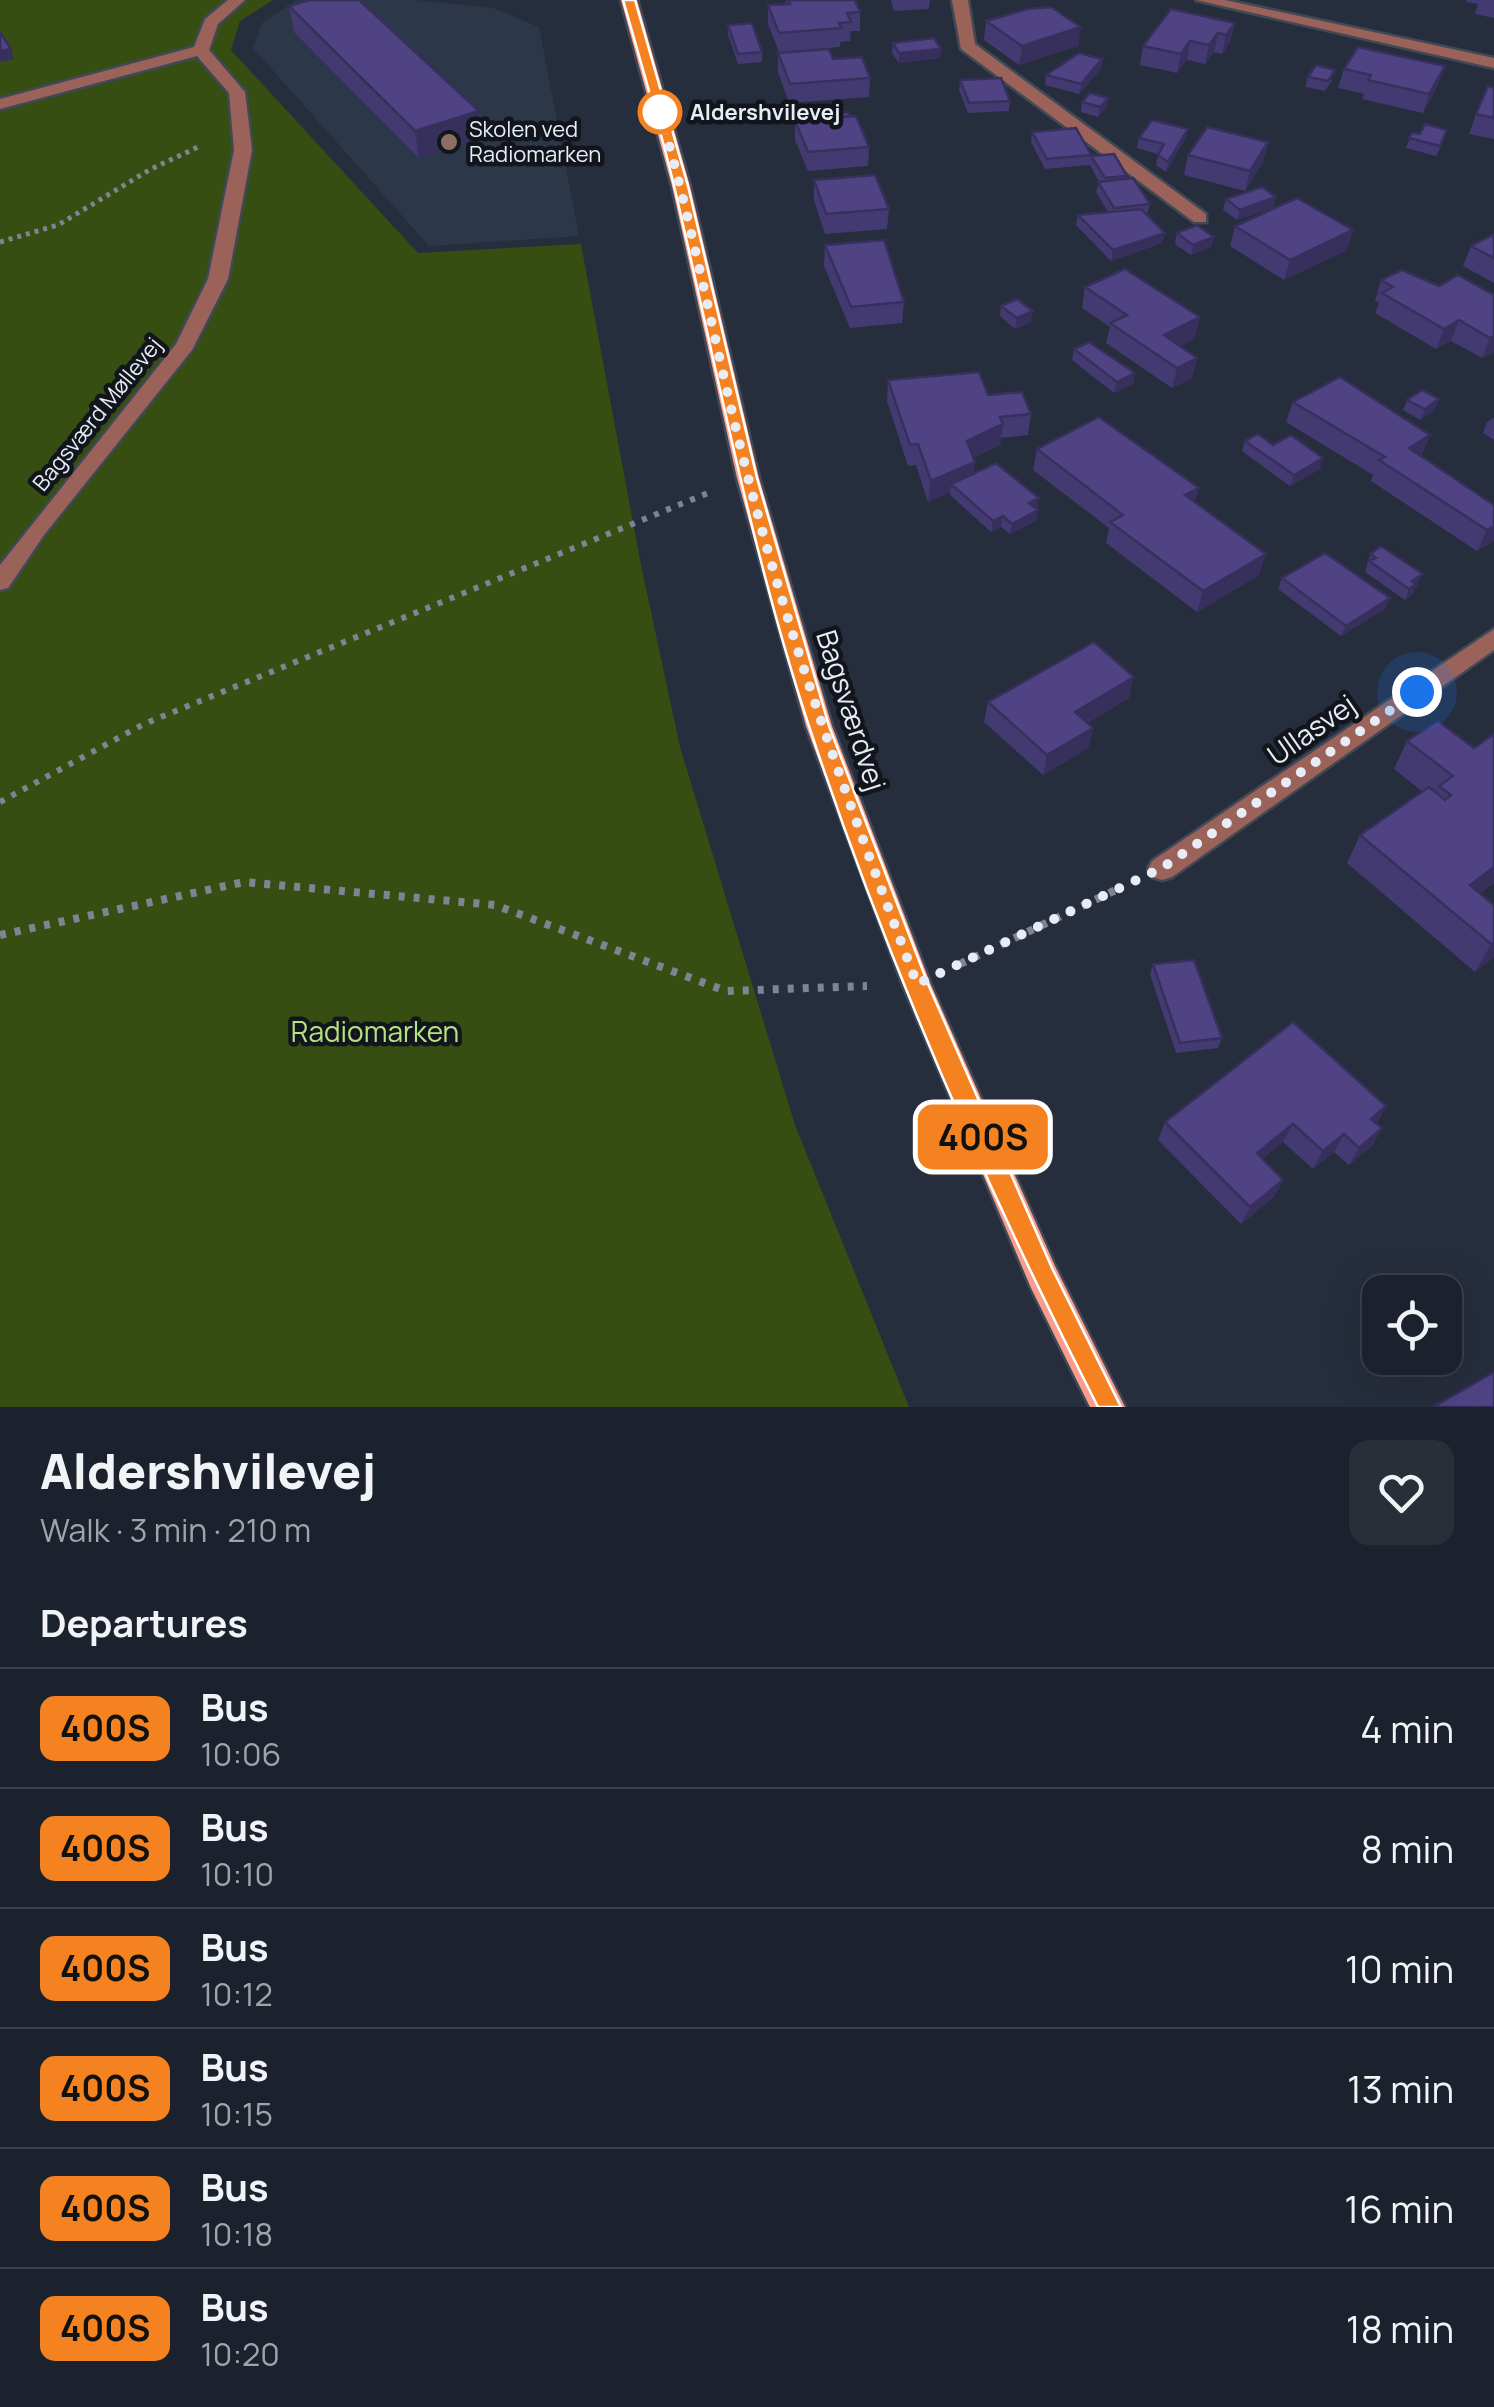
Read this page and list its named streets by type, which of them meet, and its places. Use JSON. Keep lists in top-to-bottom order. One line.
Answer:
{"streets":{"main road":["Bagsværdvej"],"street":["Bagsværd Møllevej","Ullasvej"]},"parks":["Radiomarken"],"places":["Aldershvilevej","Skolen ved Radiomarken"],"lines":["bus line 400S"],"page":{"on_map":"400S","heading":[["Aldershvilevej","Walk · 3 min · 210 m"],"Departures"],"list":[{"mark":"400S","name":"Bus","note":"10:06","value":"4 min"},{"mark":"400S","name":"Bus","note":"10:10","value":"8 min"},{"mark":"400S","name":"Bus","note":"10:12","value":"10 min"},{"mark":"400S","name":"Bus","note":"10:15","value":"13 min"},{"mark":"400S","name":"Bus","note":"10:18","value":"16 min"},{"mark":"400S","name":"Bus","note":"10:20","value":"18 min"}]}}
